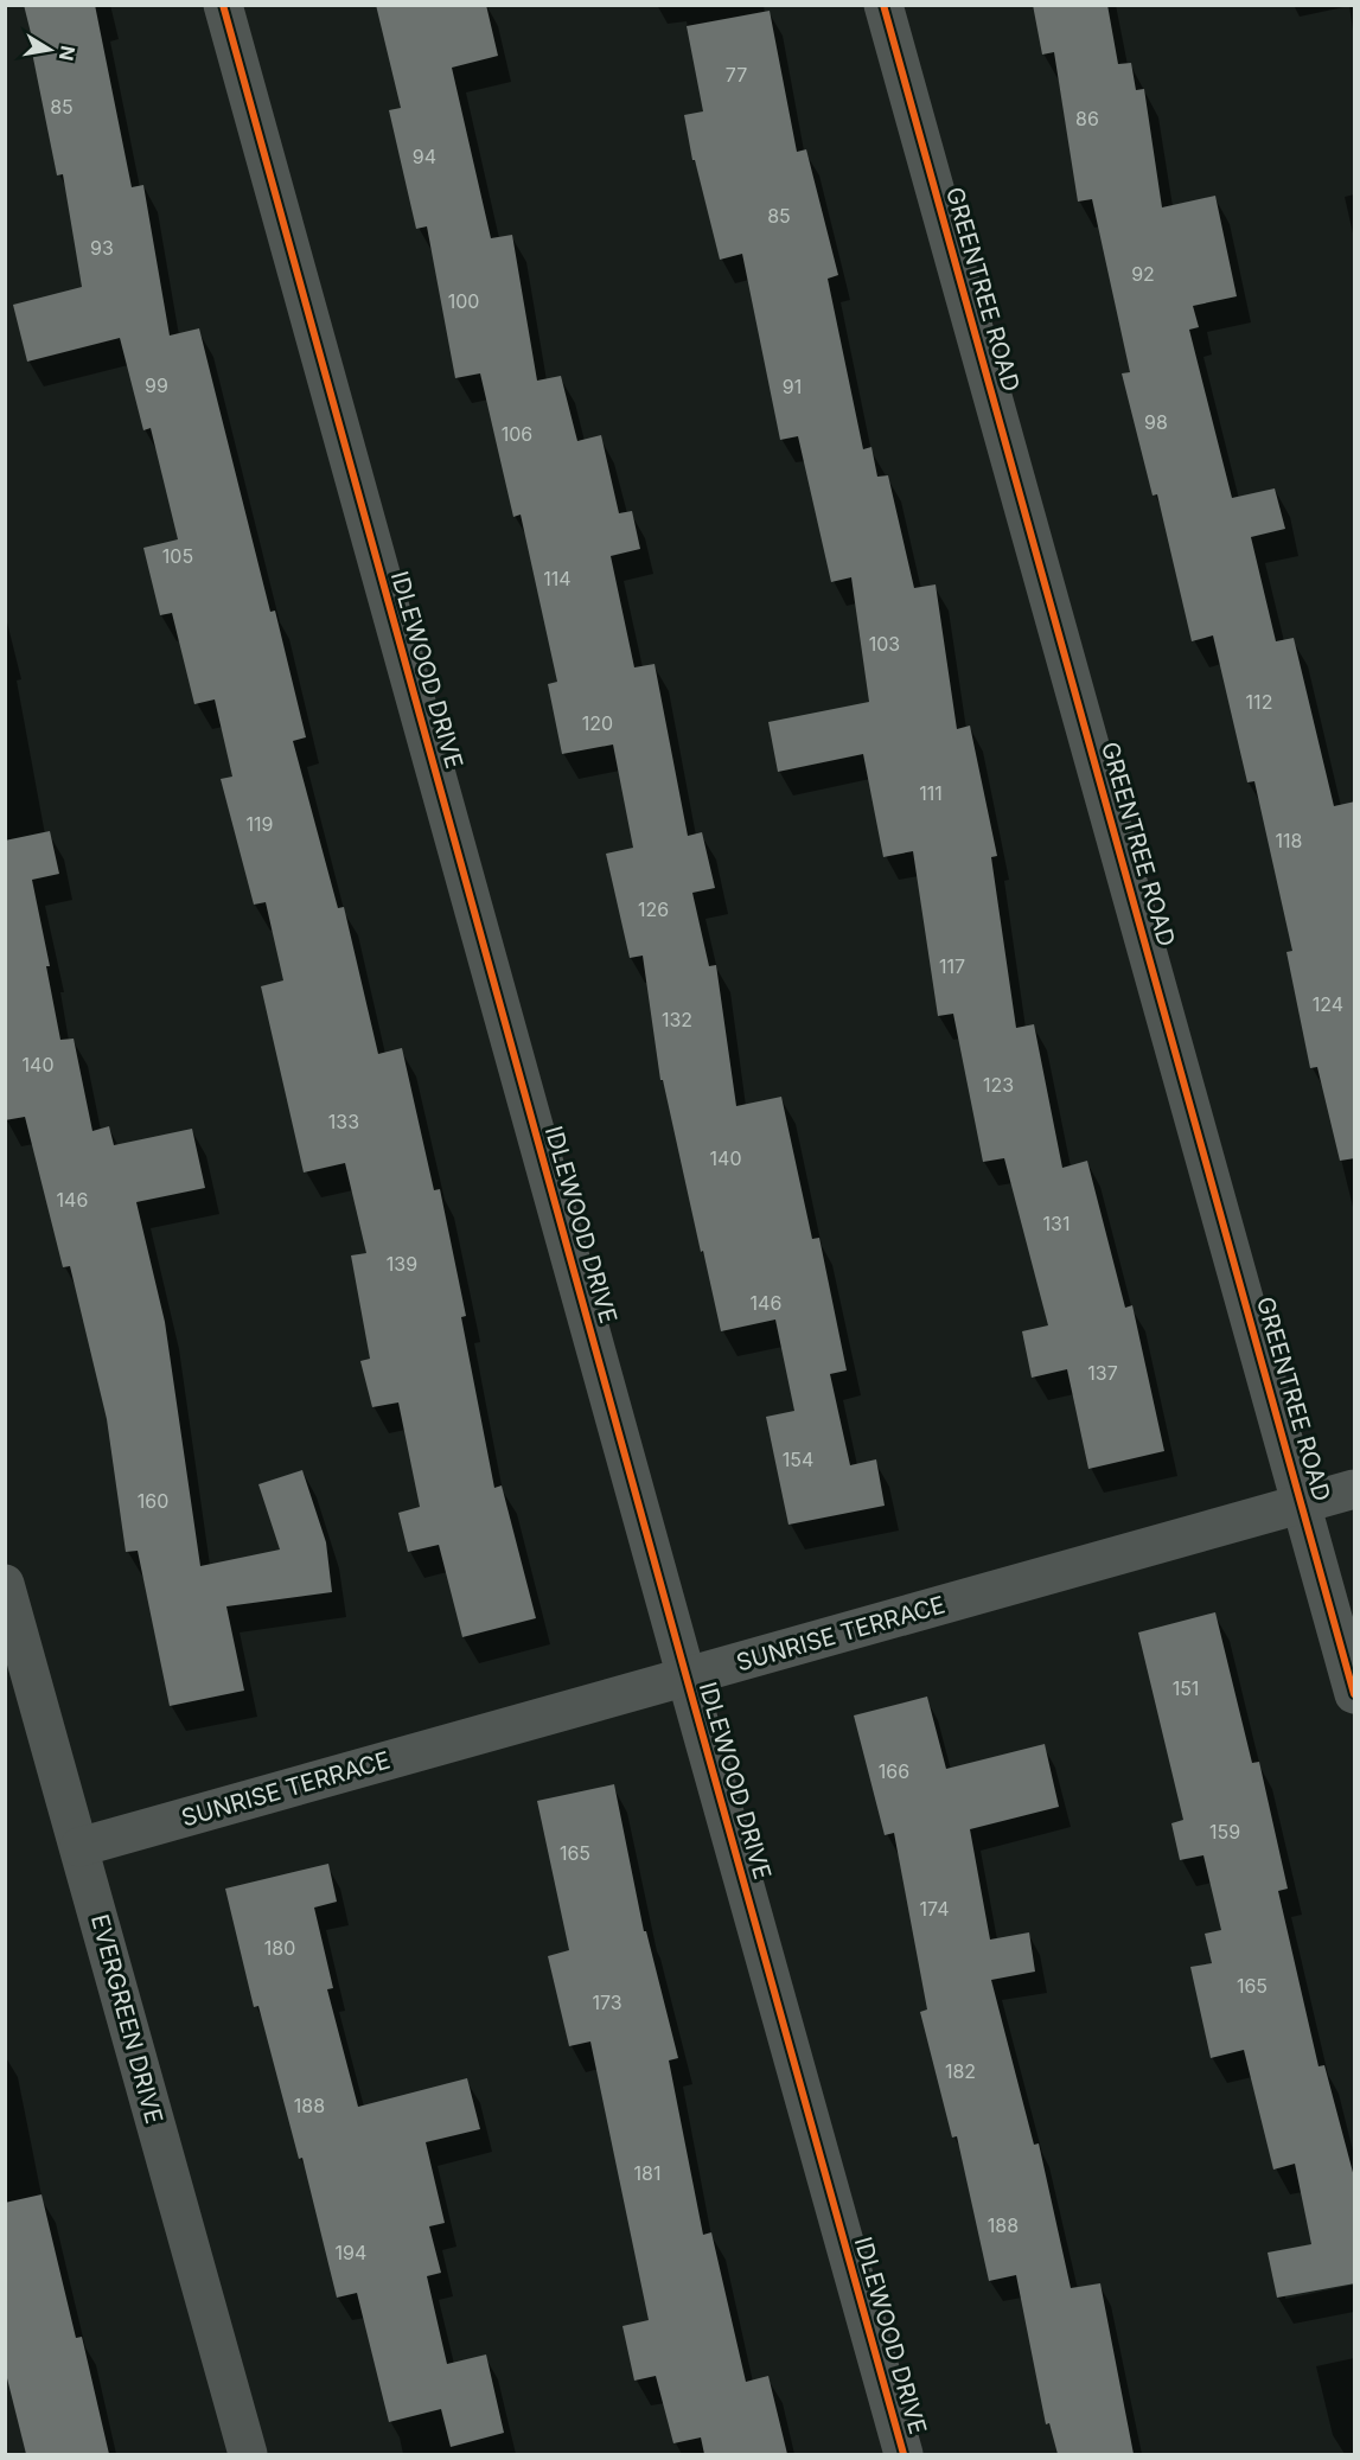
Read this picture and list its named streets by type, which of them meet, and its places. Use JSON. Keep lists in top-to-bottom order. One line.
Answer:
{"streets":{"street":["GREENTREE ROAD","IDLEWOOD DRIVE","SUNRISE TERRACE","EVERGREEN DRIVE"]},"crossings":[["GREENTREE ROAD","SUNRISE TERRACE"],["IDLEWOOD DRIVE","SUNRISE TERRACE"],["SUNRISE TERRACE","EVERGREEN DRIVE"]],"house_numbers":["77","85","86","94","85","93","92","100","99","91","98","106","105","114","103","112","120","111","119","118","126","117","124","132","140","123","133","140","146","131","139","146","137","154","160","151","166","159","165","174","180","165","173","182","188","181","188","194"],"north":"right"}
